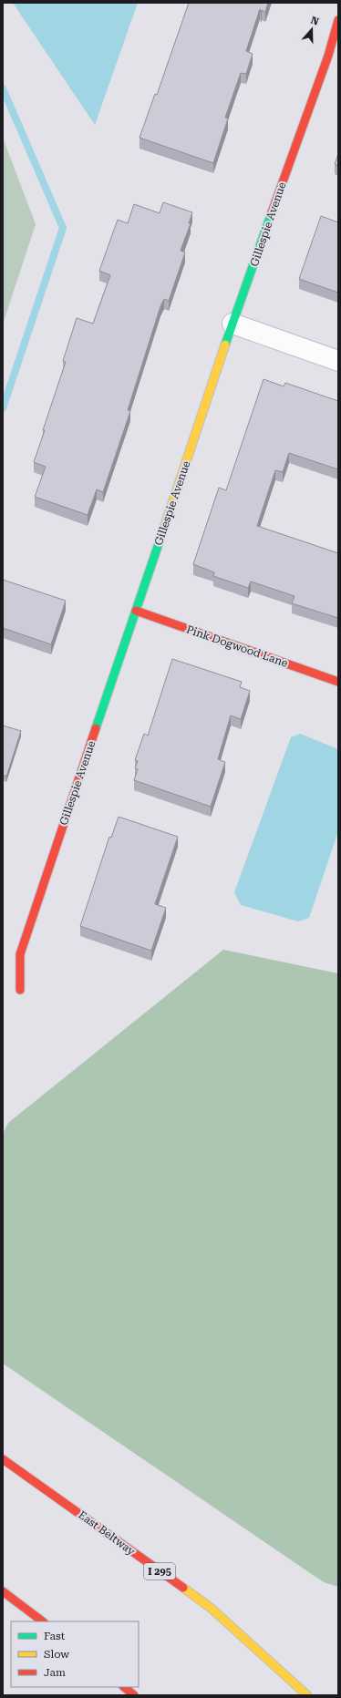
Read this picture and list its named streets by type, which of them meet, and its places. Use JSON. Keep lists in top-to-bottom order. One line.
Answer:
{"streets":{"main road":["Gillespie Avenue","Pink Dogwood Lane","East Beltway","I 295"]},"crossings":[["Gillespie Avenue","Pink Dogwood Lane"]],"legend":["Fast","Slow","Jam"],"north":"top"}
